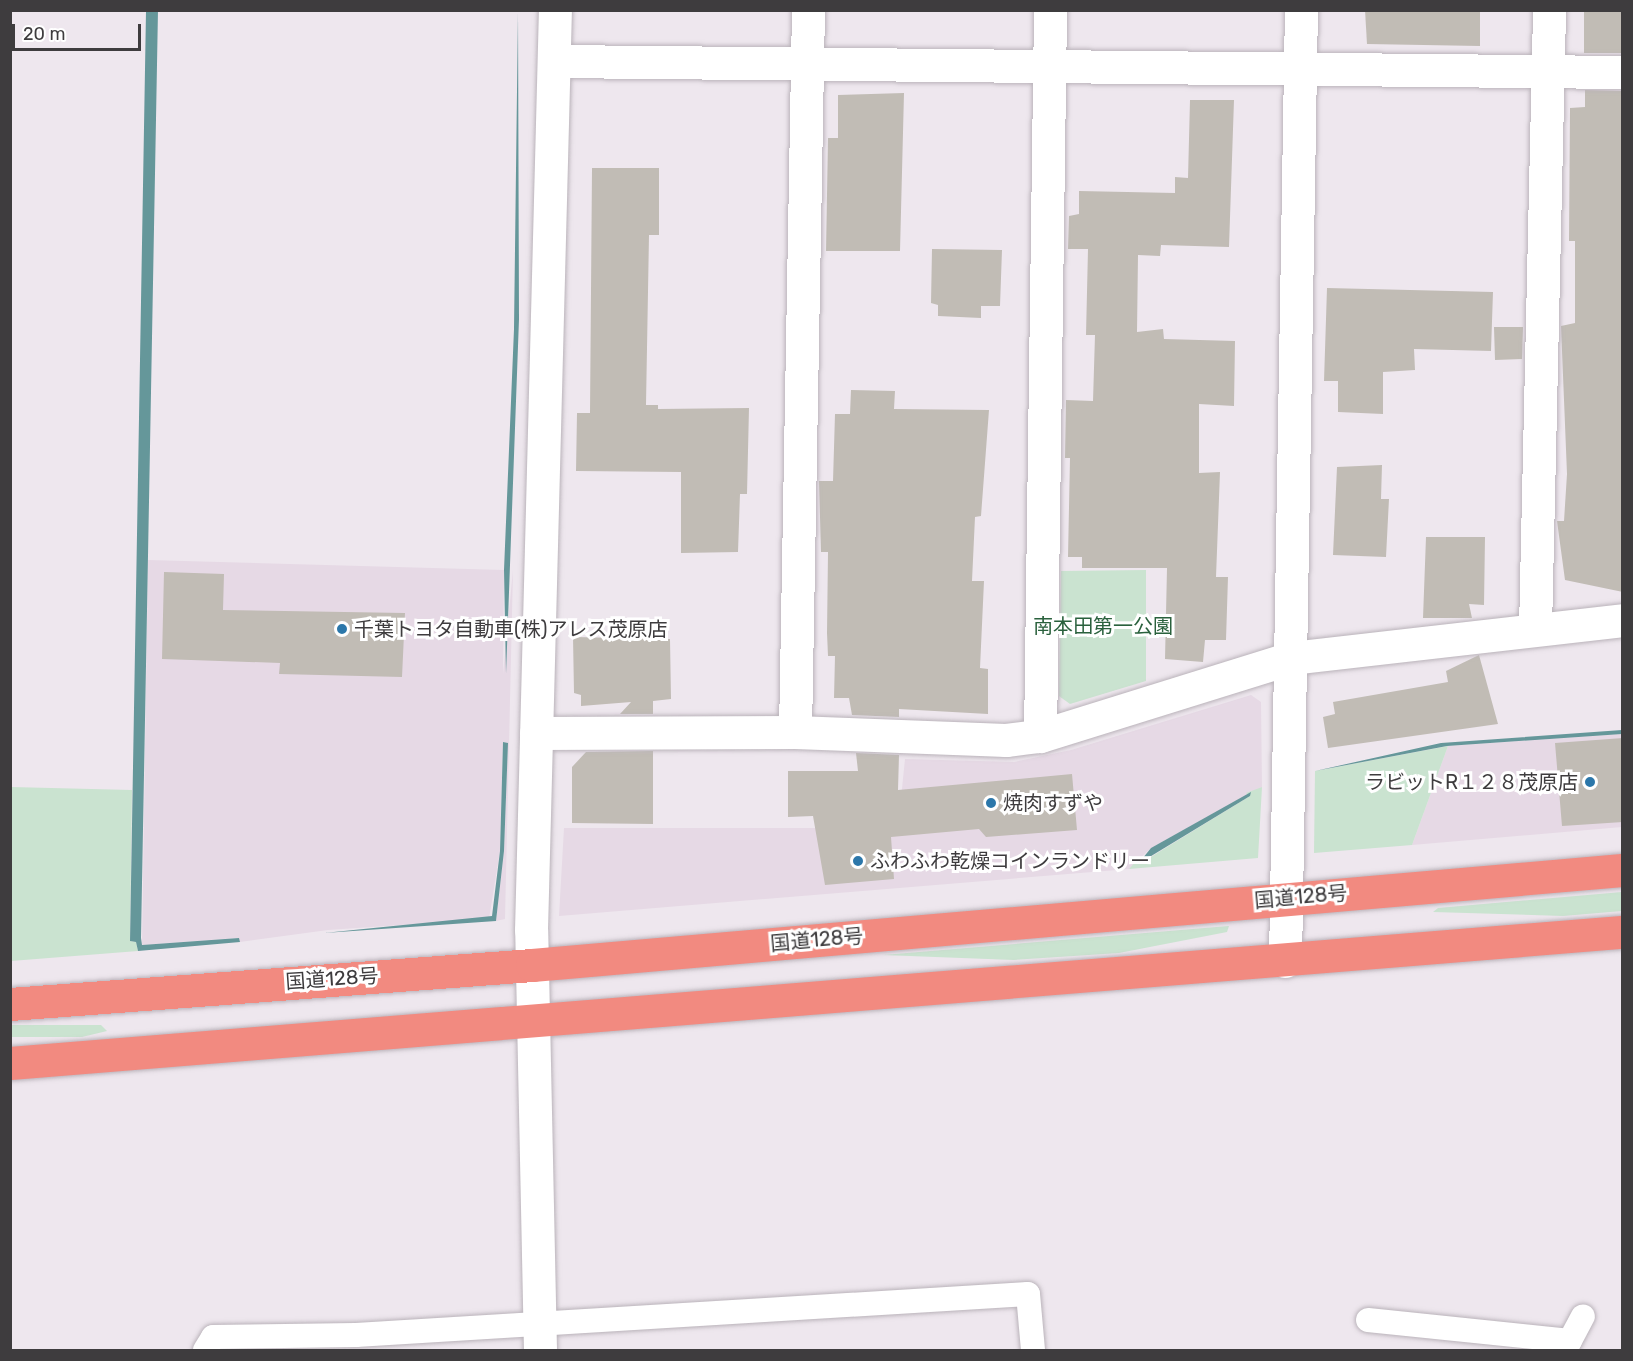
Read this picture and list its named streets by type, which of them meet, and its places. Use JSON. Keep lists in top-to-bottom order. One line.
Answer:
{"streets":{"highway":["国道128号"]},"parks":["南本田第一公園"],"places":["千葉トヨタ自動車(株)アレス茂原店","ラビットR１２８茂原店","焼肉すずや","ふわふわ乾燥コインランドリー"],"scale_bar":"20 m"}
